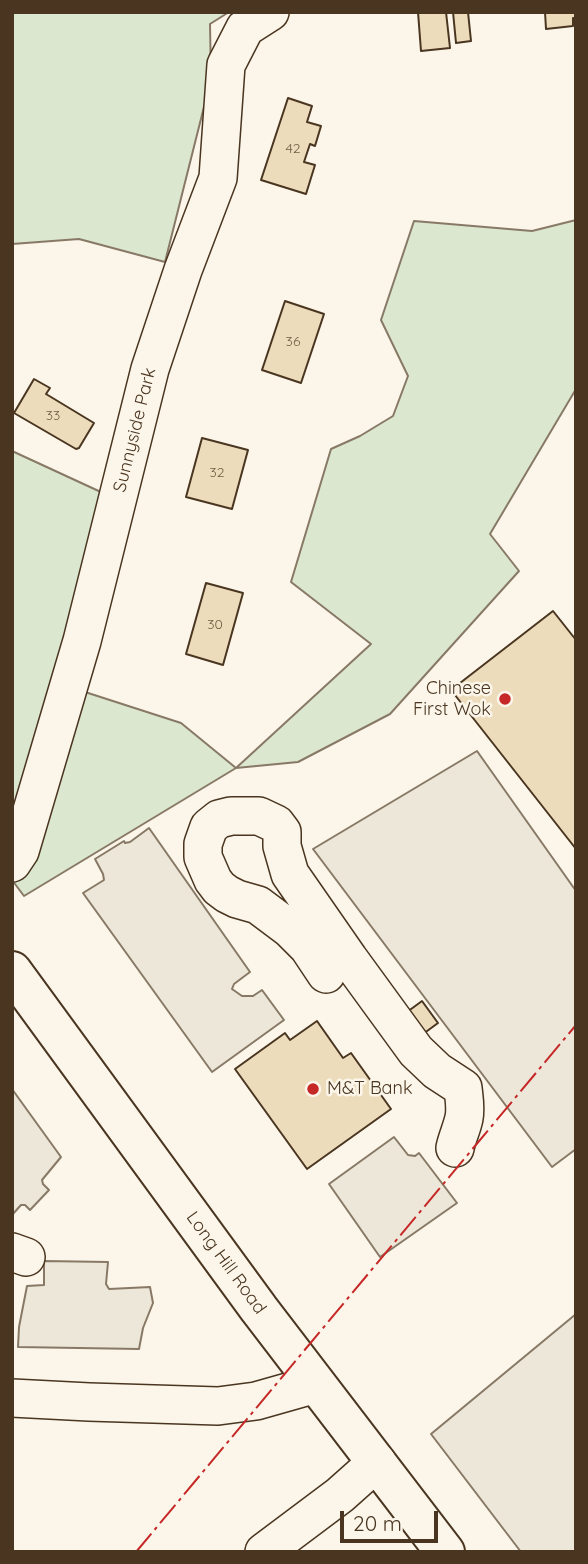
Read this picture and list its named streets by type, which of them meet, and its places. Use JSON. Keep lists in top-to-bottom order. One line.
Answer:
{"streets":{"main road":["Long Hill Road"],"street":["Sunnyside Park"]},"places":["Chinese First Wok","M&T Bank"],"house_numbers":["42","36","33","32","30"],"scale_bar":"20 m"}
